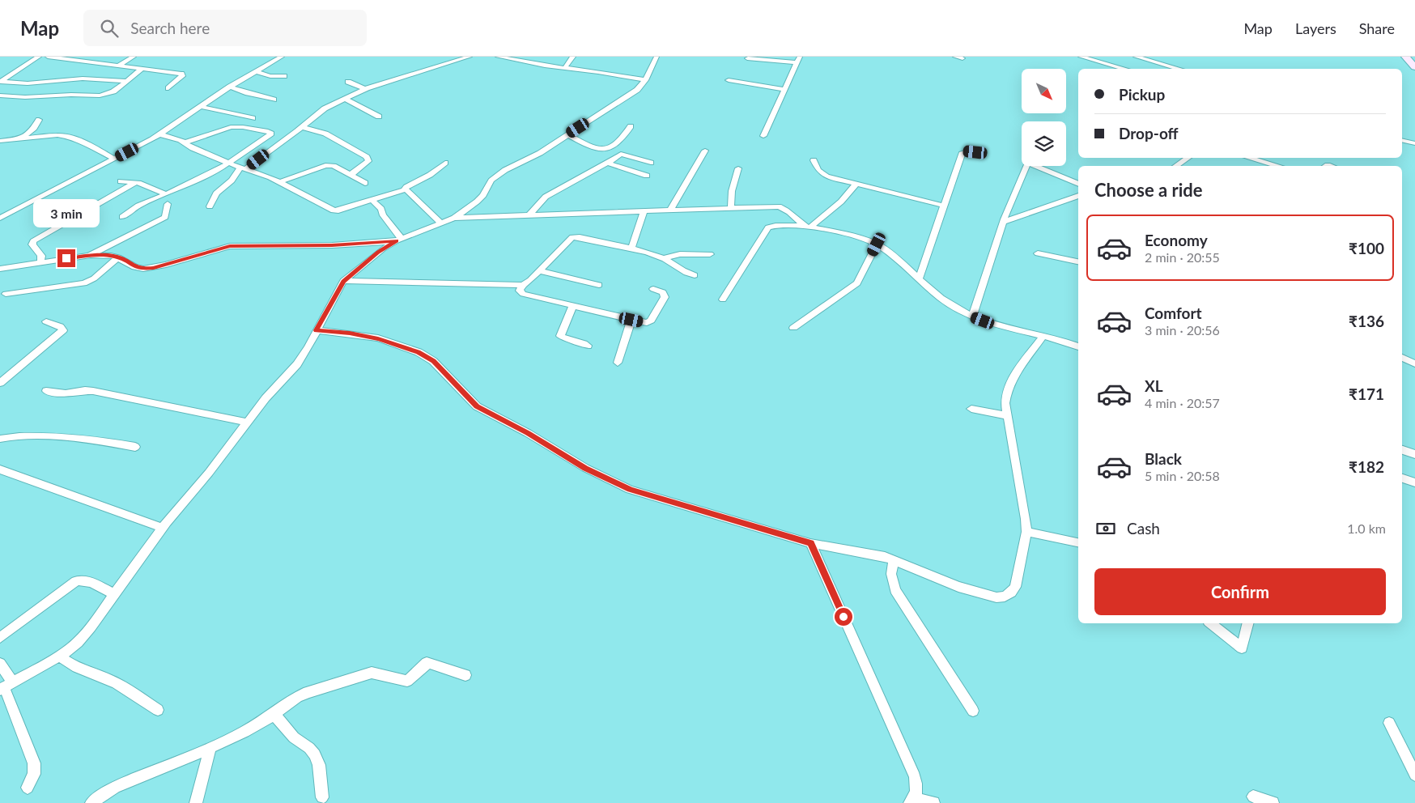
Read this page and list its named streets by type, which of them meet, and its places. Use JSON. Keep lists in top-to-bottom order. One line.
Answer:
{"north":"bottom right","page":{"header":"Map","search":"Search here","nav":["Map","Layers","Share"],"banner":["Pickup","Drop-off"],"heading":"Choose a ride","bubble":"3 min","list":[{"name":"Economy","note":"2 min · 20:55","value":"₹100"},{"name":"Comfort","note":"3 min · 20:56","value":"₹136"},{"name":"XL","note":"4 min · 20:57","value":"₹171"},{"name":"Black","note":"5 min · 20:58","value":"₹182"}],"pay":["Cash","1.0 km"],"buttons":"Confirm"}}
